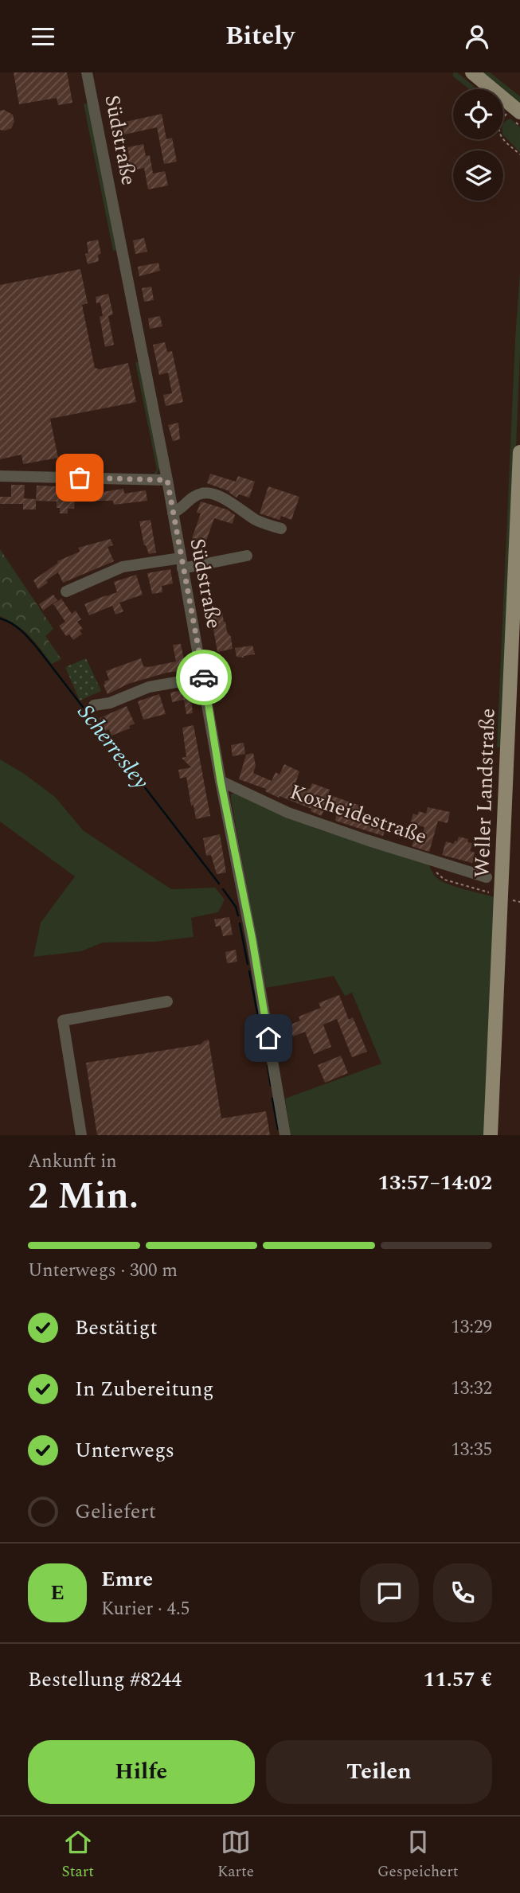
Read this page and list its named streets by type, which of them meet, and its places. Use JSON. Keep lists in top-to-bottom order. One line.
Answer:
{"streets":{"main road":["Weller Landstraße"],"street":["Südstraße","Koxheidestraße"]},"crossings":[["Südstraße","Koxheidestraße"]],"water":["Scherresley"],"page":{"header":"Bitely","heading":["2 Min.","Ankunft in","13:57–14:02"],"panel":["Emre","Kurier · 4.5","Bestellung #8244","11.57 €"],"bar":"Unterwegs · 300 m","list":[["Bestätigt","13:29"],["In Zubereitung","13:32"],["Unterwegs","13:35"],"Geliefert"],"round":"E","buttons":["Hilfe","Teilen"],"tabs":["Start","Karte","Gespeichert"]}}
